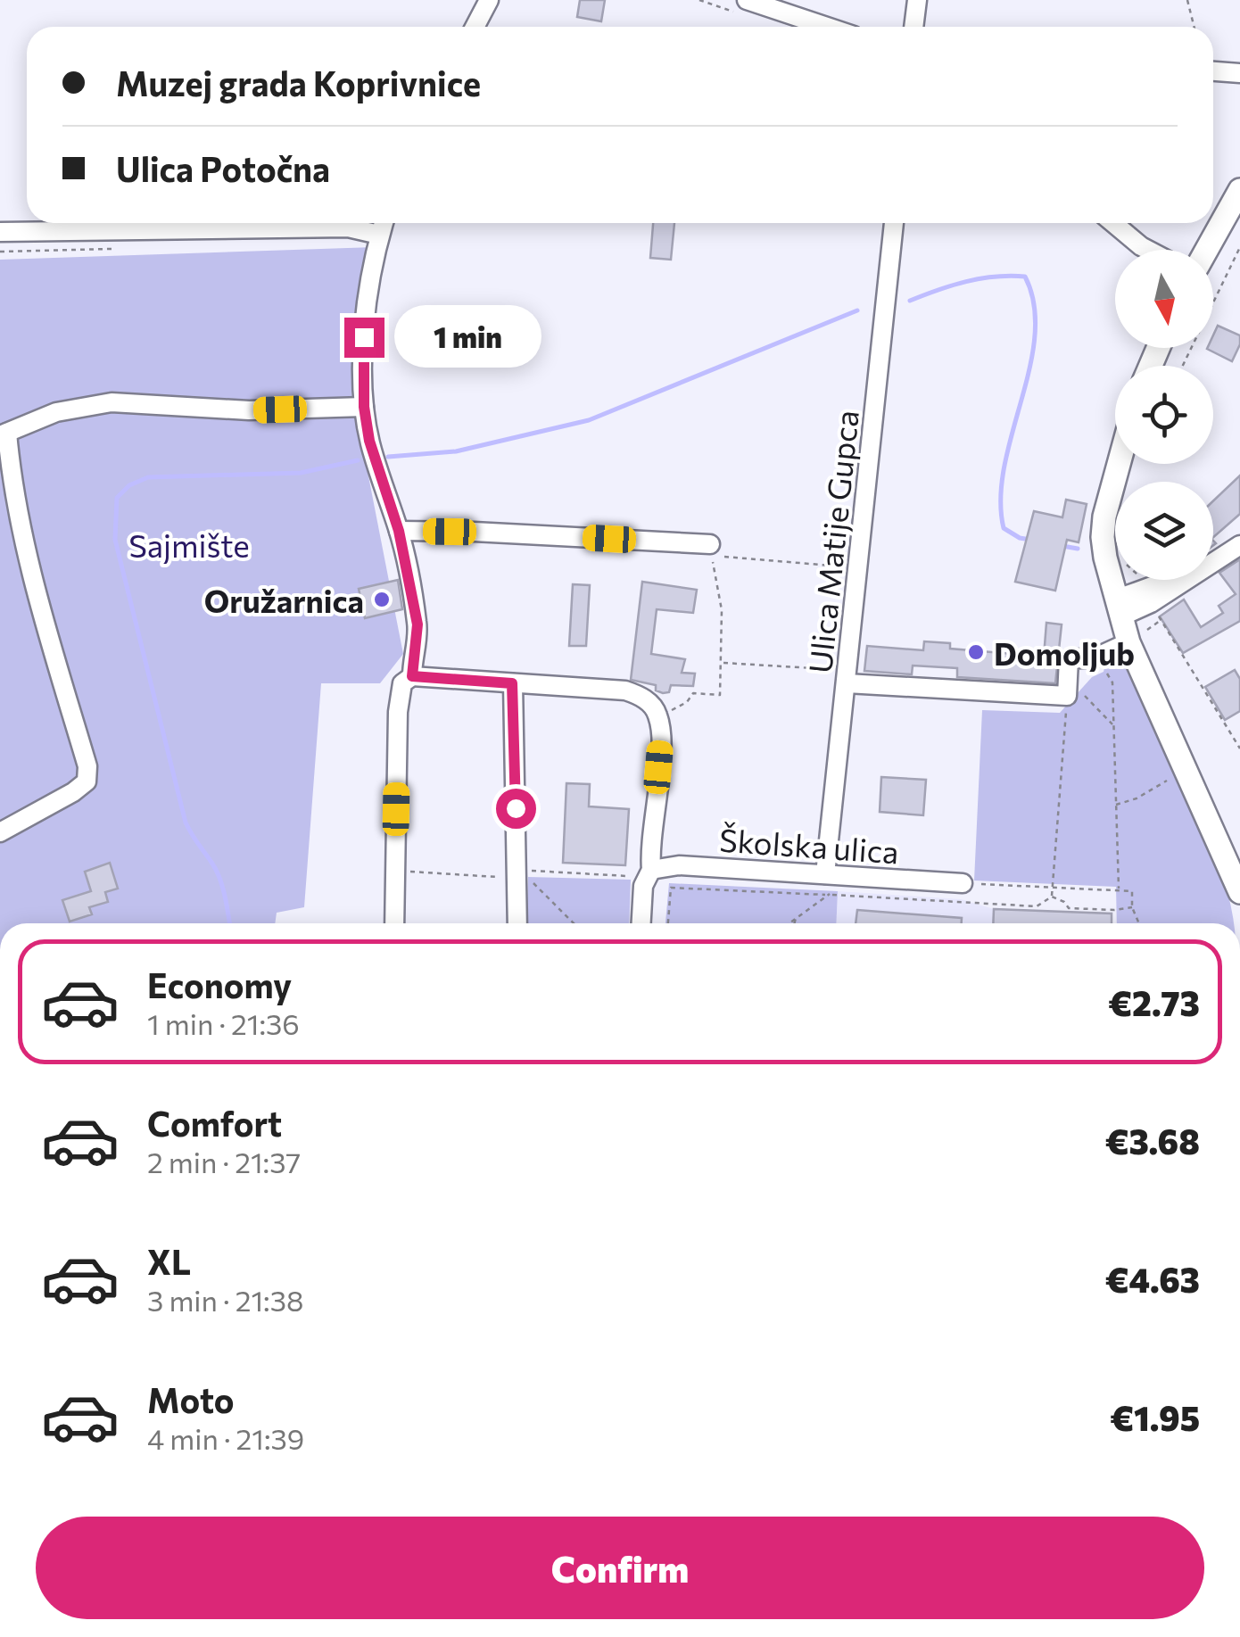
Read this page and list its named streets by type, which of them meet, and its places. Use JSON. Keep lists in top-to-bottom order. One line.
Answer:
{"streets":{"street":["Ulica Matije Gupca","Školska ulica"]},"crossings":[["Ulica Matije Gupca","Školska ulica"]],"parks":["Sajmište"],"places":["Oružarnica","Domoljub"],"north":"bottom","page":{"banner":["Muzej grada Koprivnice","Ulica Potočna"],"bubble":"1 min","list":[{"name":"Economy","note":"1 min · 21:36","value":"€2.73"},{"name":"Comfort","note":"2 min · 21:37","value":"€3.68"},{"name":"XL","note":"3 min · 21:38","value":"€4.63"},{"name":"Moto","note":"4 min · 21:39","value":"€1.95"}],"buttons":"Confirm"}}
